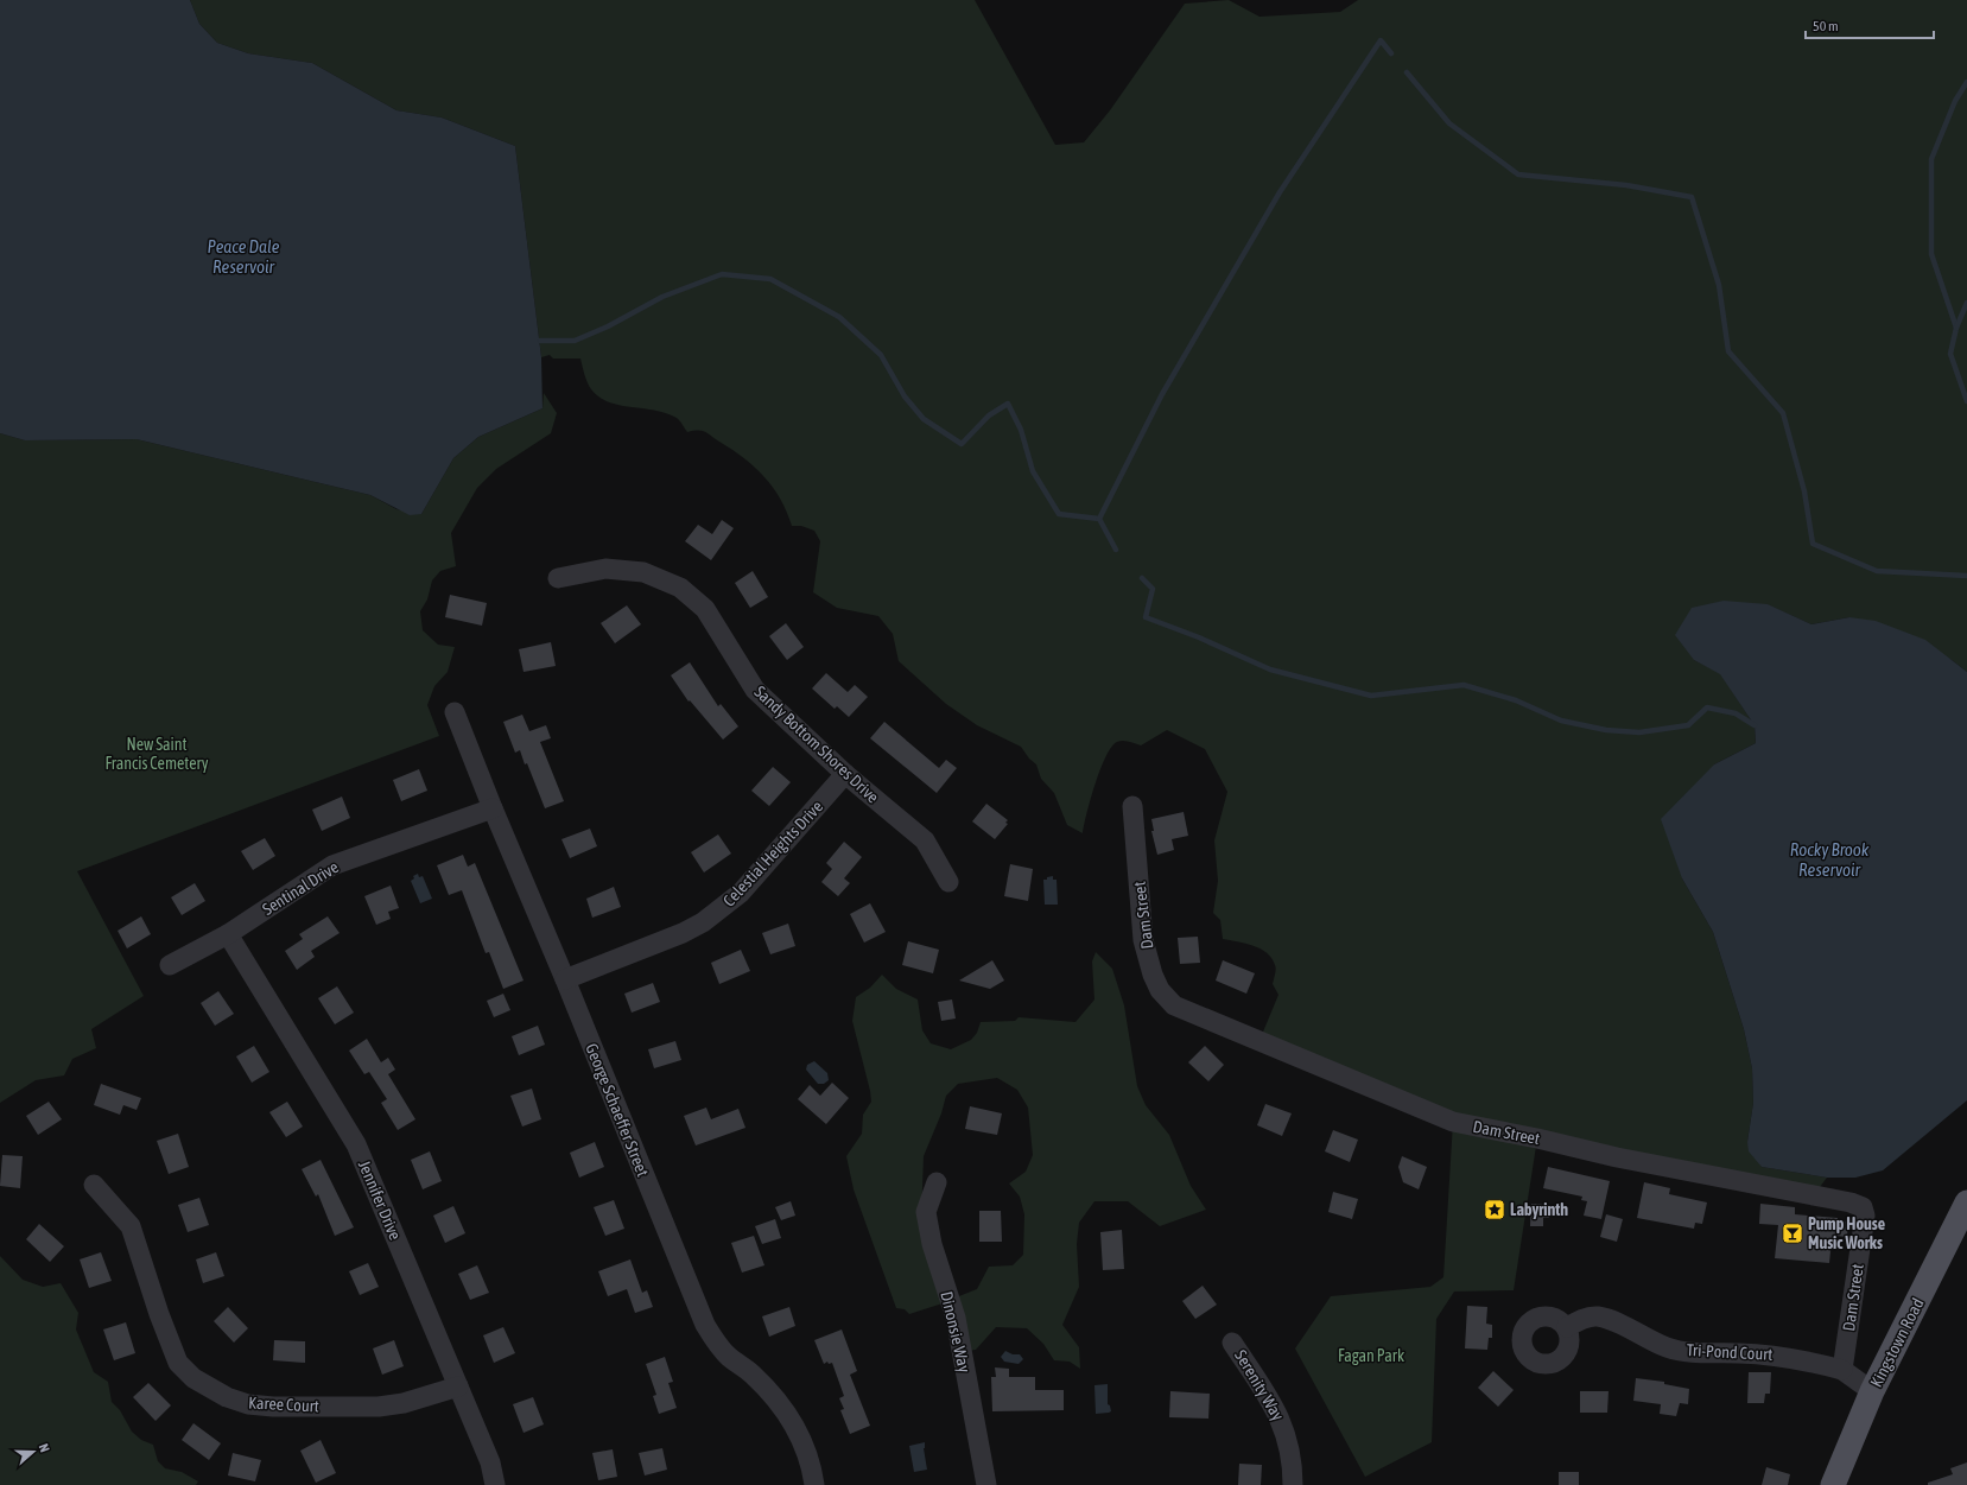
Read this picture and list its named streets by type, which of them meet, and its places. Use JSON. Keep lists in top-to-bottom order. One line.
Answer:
{"streets":{"main road":["Kingstown Road"],"street":["Sandy Bottom Shores Drive","Celestial Heights Drive","Sentinal Drive","Dam Street","George Schaeffer Street","Jennifer Drive","Dinonsie Way","Tri-Pond Court","Serenity Way","Karee Court"]},"crossings":[["Sandy Bottom Shores Drive","Celestial Heights Drive"],["Celestial Heights Drive","George Schaeffer Street"],["Sentinal Drive","George Schaeffer Street"],["Sentinal Drive","Jennifer Drive"],["Dam Street","Tri-Pond Court"],["Jennifer Drive","Karee Court"]],"water":["Peace Dale Reservoir","Rocky Brook Reservoir"],"parks":["New Saint Francis Cemetery","Fagan Park"],"places":{"place":["Labyrinth"],"bar":["Pump House Music Works"]},"scale_bar":"50 m","north":"right"}
